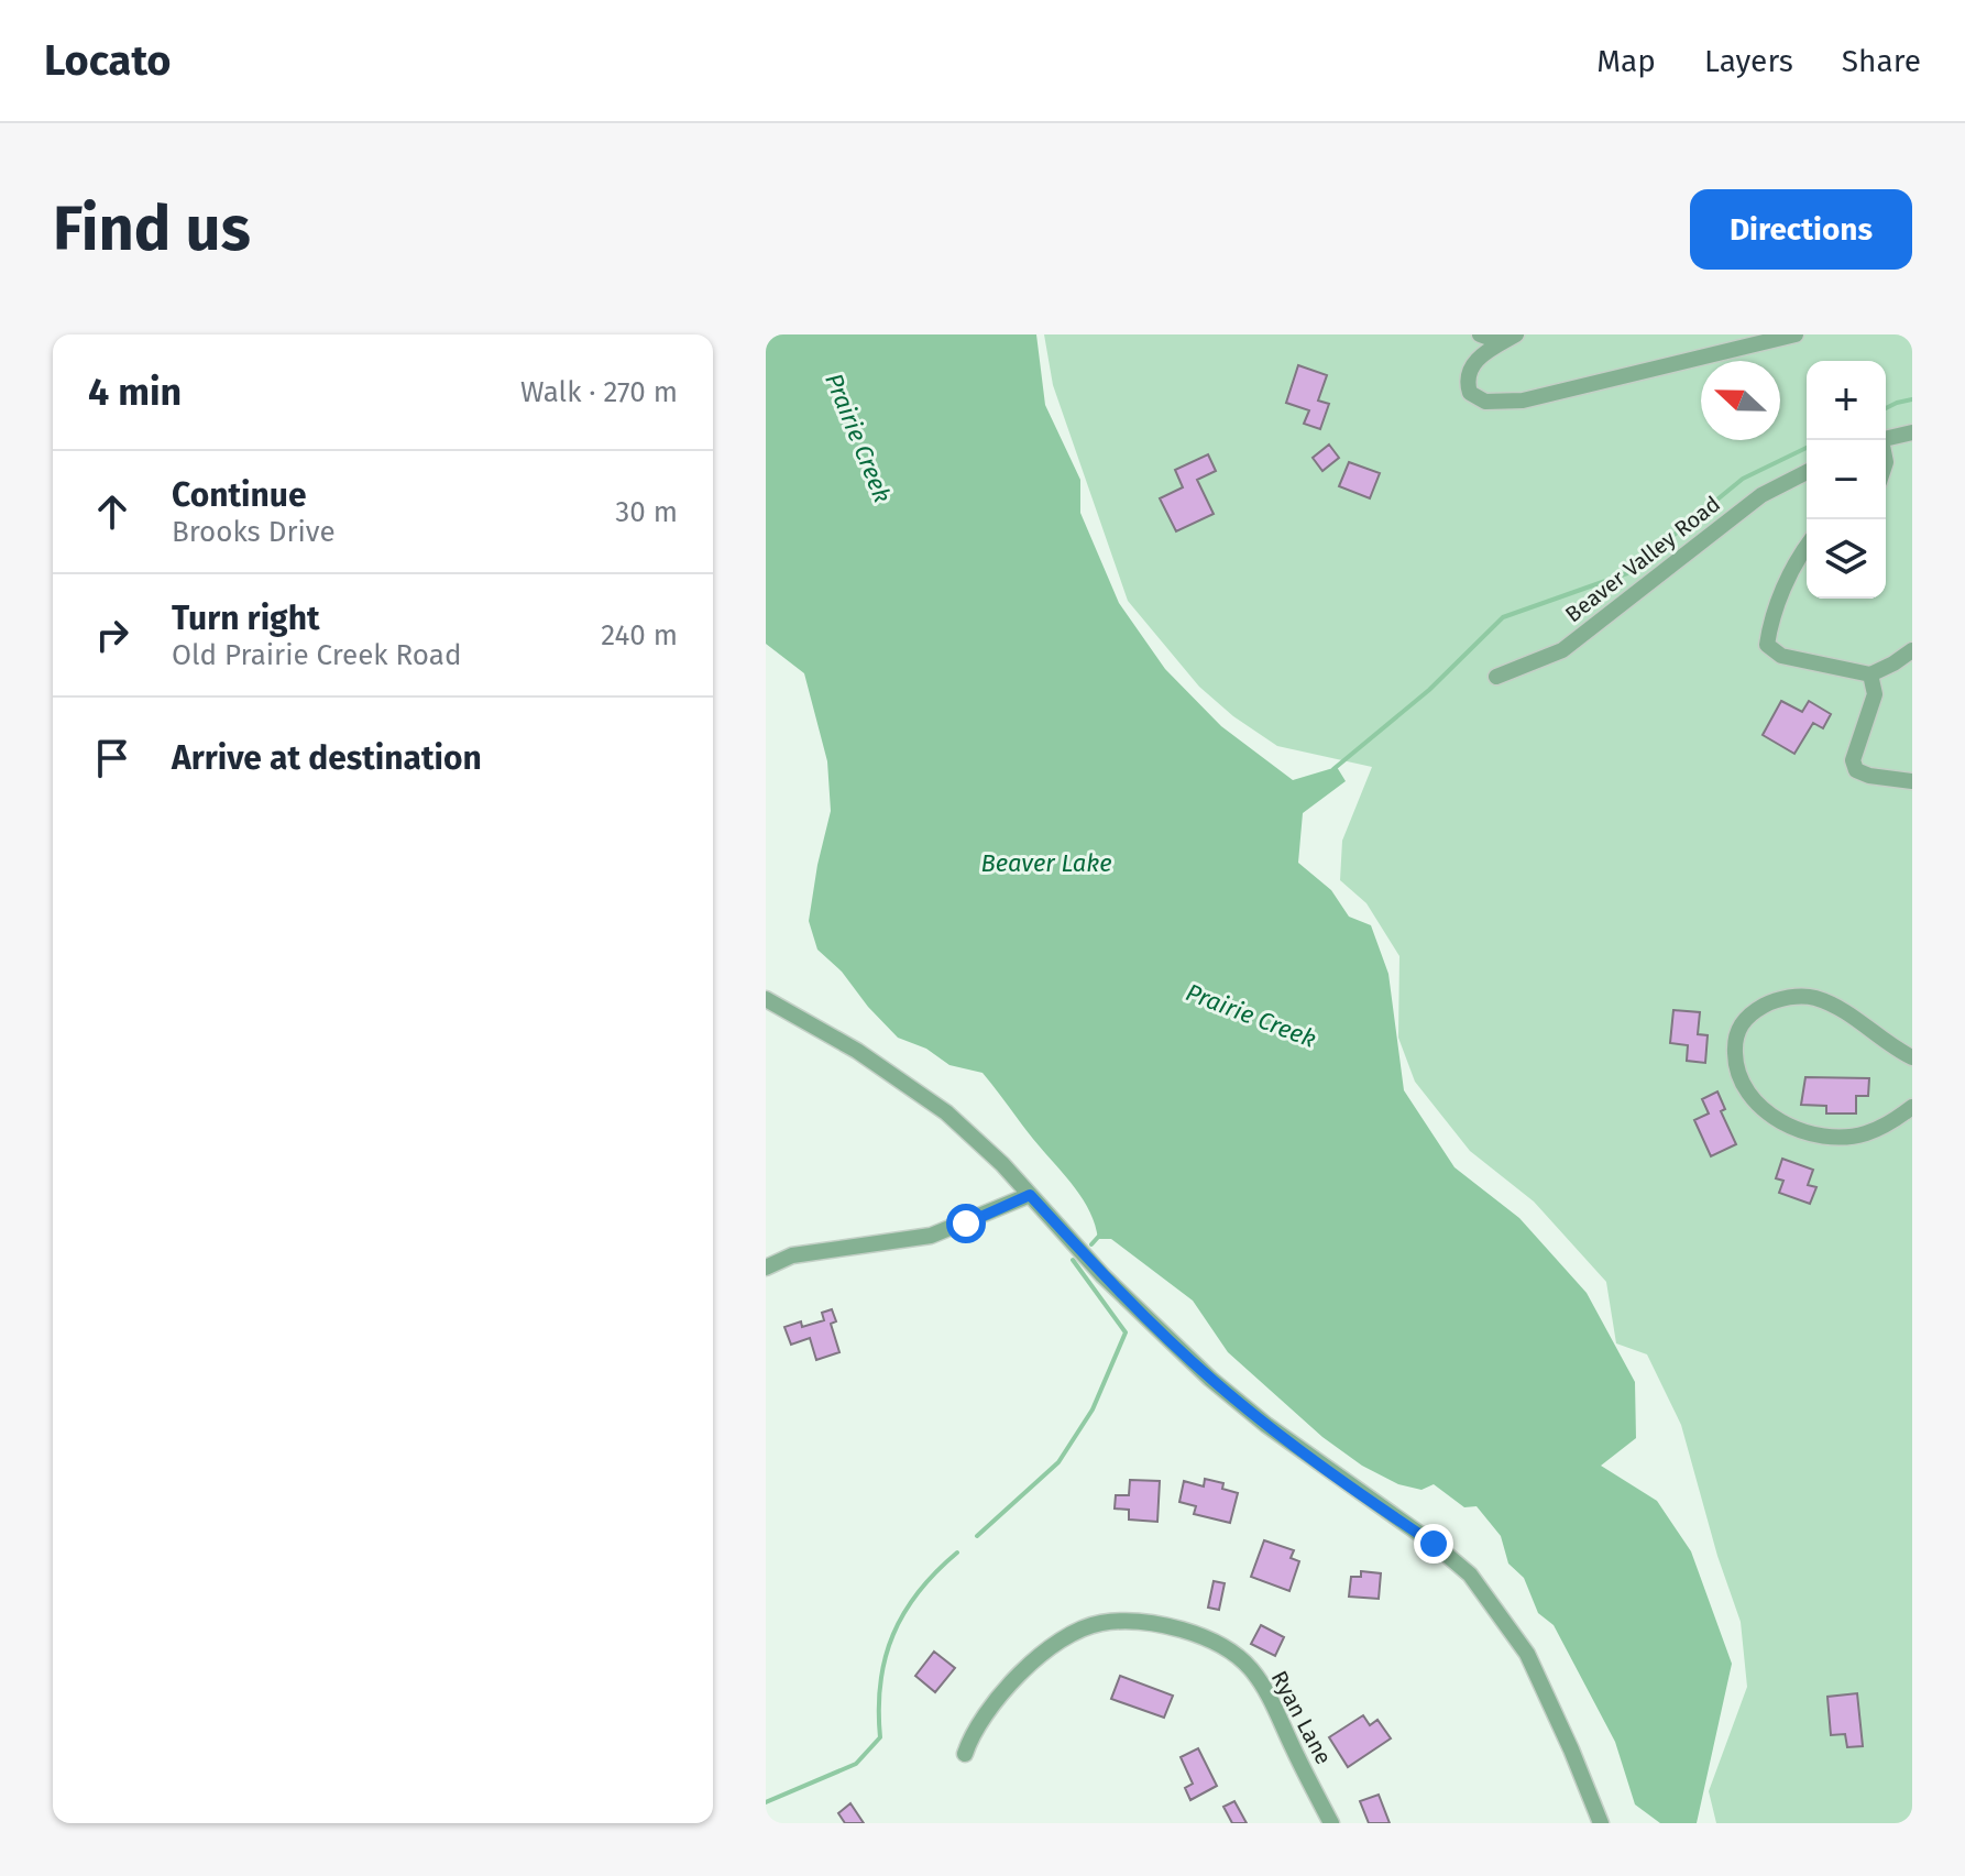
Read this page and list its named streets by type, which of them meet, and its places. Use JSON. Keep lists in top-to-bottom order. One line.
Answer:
{"streets":{"street":["Beaver Valley Road","Ryan Lane"]},"water":["Prairie Creek","Beaver Lake"],"north":"left","page":{"header":"Locato","nav":["Map","Layers","Share"],"buttons":"Directions","title":"Find us","heading":["4 min","Walk · 270 m"],"map_buttons":["+","−"],"list":[["Continue","Brooks Drive","30 m"],["Turn right","Old Prairie Creek Road","240 m"],"Arrive at destination"]}}
